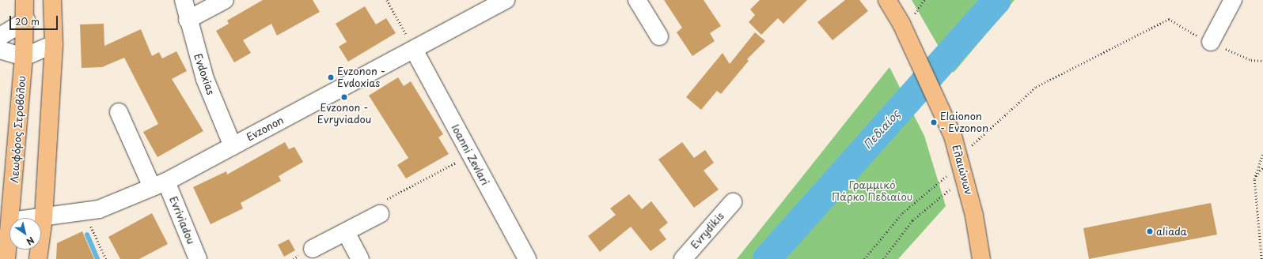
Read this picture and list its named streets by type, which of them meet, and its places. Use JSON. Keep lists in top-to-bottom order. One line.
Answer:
{"streets":{"main road":["Λεωφόρος Στροβόλου","Ελαιώνων"],"street":["Evdoxias","Evzonon","Ioanni Zevlari","Evriviadou","Evrydikis"]},"crossings":[["Evdoxias","Evzonon"],["Evzonon","Ioanni Zevlari"],["Evzonon","Evriviadou"]],"water":["Πεδιαίος"],"parks":["Γραμμικό Πάρκο Πεδιαίου"],"places":["Evzonon - Evdoxias","Evzonon - Evryviadou","Elaionon - Evzonon","aliada"],"scale_bar":"20 m","north":"bottom right"}
